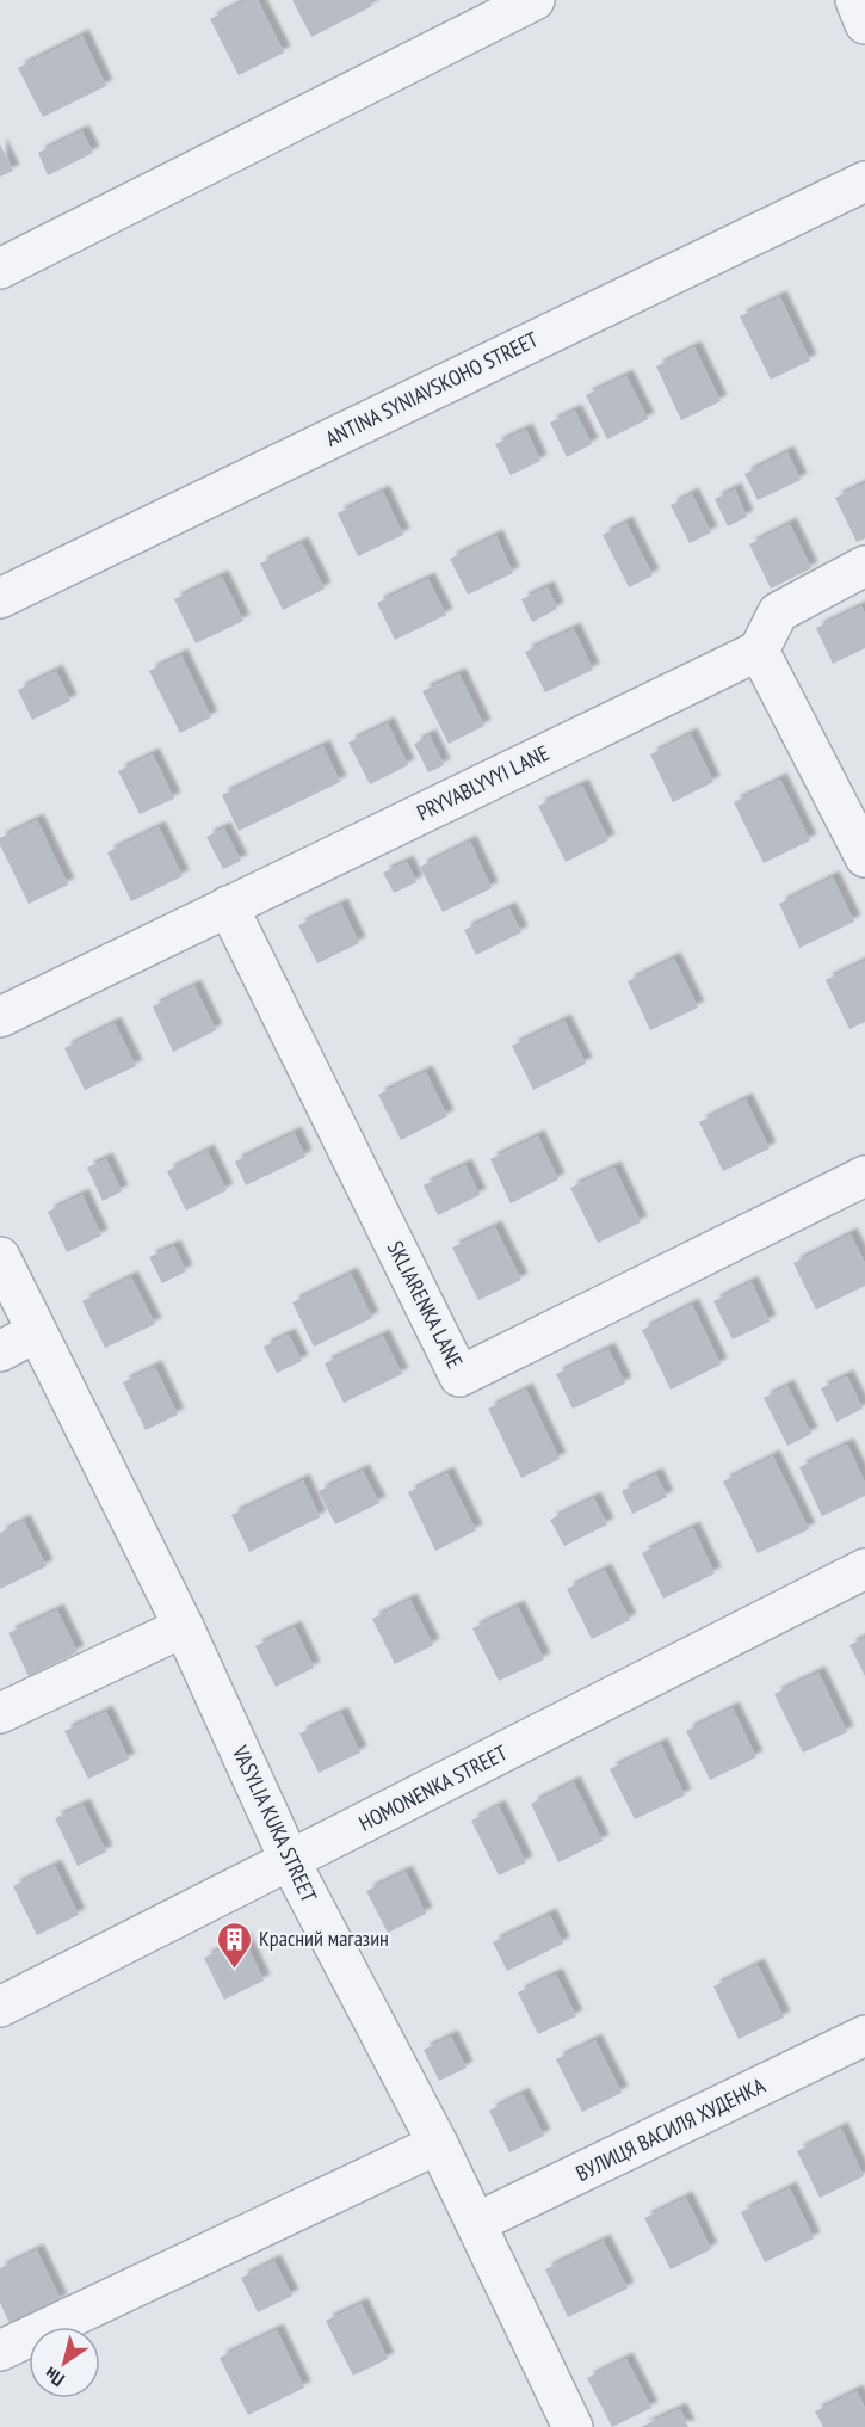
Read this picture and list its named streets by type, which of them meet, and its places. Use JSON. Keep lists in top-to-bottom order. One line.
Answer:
{"streets":{"street":["ANTINA SYNIAVSKOHO STREET","PRYVABLYVYI LANE","SKLIARENKA LANE","HOMONENKA STREET","VASYLIA KUKA STREET","ВУЛИЦЯ ВАСИЛЯ ХУДЕНКА"]},"crossings":[["PRYVABLYVYI LANE","SKLIARENKA LANE"],["HOMONENKA STREET","VASYLIA KUKA STREET"],["VASYLIA KUKA STREET","ВУЛИЦЯ ВАСИЛЯ ХУДЕНКА"]],"places":{"building":["Красний магазин"]},"north":"bottom left"}
